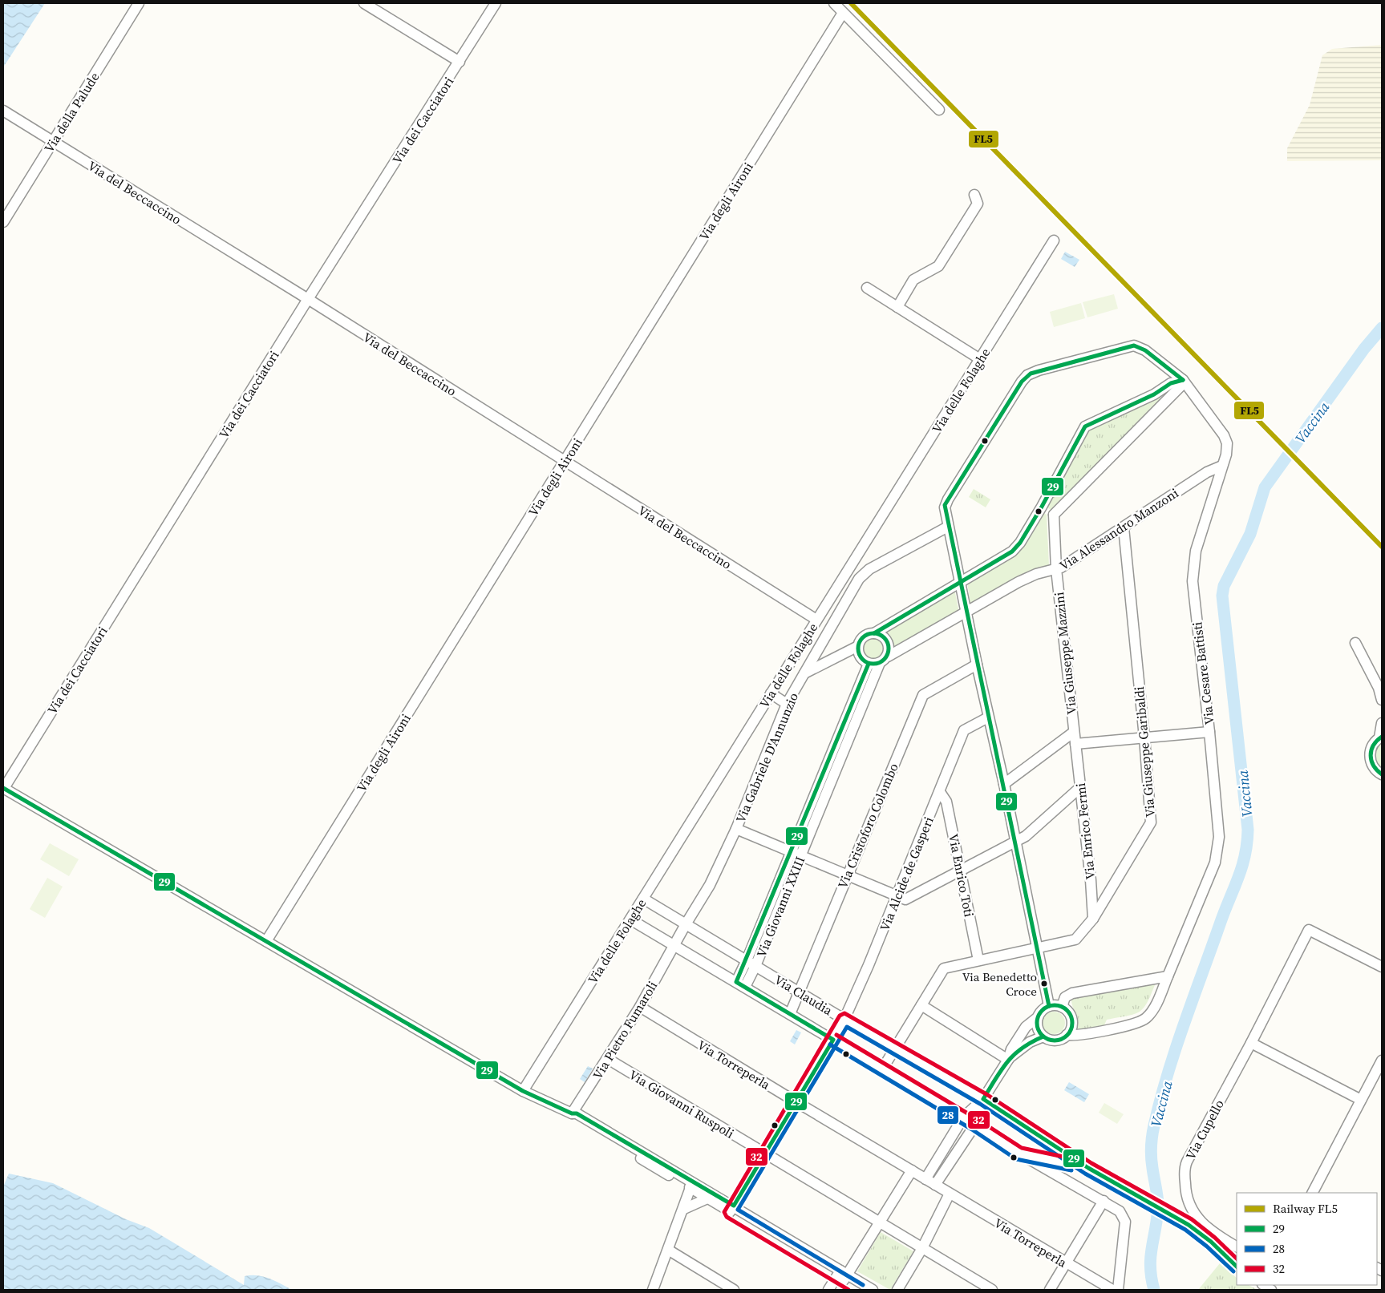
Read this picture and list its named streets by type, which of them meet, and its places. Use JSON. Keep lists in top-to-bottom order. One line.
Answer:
{"streets":{"street":["Via della Palude","Via dei Cacciatori","Via del Beccaccino","Via degli Aironi","Via delle Folaghe","Via Alessandro Manzoni","Via Giuseppe Mazzini","Via Cesare Battisti","Via Giuseppe Garibaldi","Via Gabriele D'Annunzio","Via Cristoforo Colombo","Via Enrico Fermi","Via Alcide de Gasperi","Via Enrico Toti","Via Giovanni XXIII","Via Claudia","Via Pietro Fumaroli","Via Torreperla","Via Giovanni Ruspoli","Via Cupello"]},"crossings":[["Via della Palude","Via del Beccaccino"],["Via dei Cacciatori","Via del Beccaccino"],["Via del Beccaccino","Via degli Aironi"],["Via del Beccaccino","Via delle Folaghe"],["Via delle Folaghe","Via Claudia"],["Via Alessandro Manzoni","Via Giuseppe Mazzini"],["Via Alessandro Manzoni","Via Cesare Battisti"],["Via Alessandro Manzoni","Via Giuseppe Garibaldi"],["Via Alessandro Manzoni","Via Giovanni XXIII"],["Via Giuseppe Mazzini","Via Enrico Fermi"],["Via Cesare Battisti","Via Gabriele D'Annunzio"],["Via Giuseppe Garibaldi","Via Enrico Fermi"],["Via Giuseppe Garibaldi","Via Enrico Toti"],["Via Giuseppe Garibaldi","Via Claudia"],["Via Gabriele D'Annunzio","Via Claudia"],["Via Gabriele D'Annunzio","Via Pietro Fumaroli"],["Via Cristoforo Colombo","Via Claudia"],["Via Alcide de Gasperi","Via Enrico Toti"],["Via Alcide de Gasperi","Via Claudia"],["Via Alcide de Gasperi","Via Torreperla"],["Via Alcide de Gasperi","Via Giovanni Ruspoli"],["Via Giovanni XXIII","Via Claudia"],["Via Claudia","Via Pietro Fumaroli"],["Via Pietro Fumaroli","Via Torreperla"],["Via Pietro Fumaroli","Via Giovanni Ruspoli"]],"water":["Vaccina"],"places":["Via Benedetto Croce"],"lines":["rail line FL5","transit line 29","transit line 32","transit line 28"],"legend":["Railway FL5","29","28","32"]}
